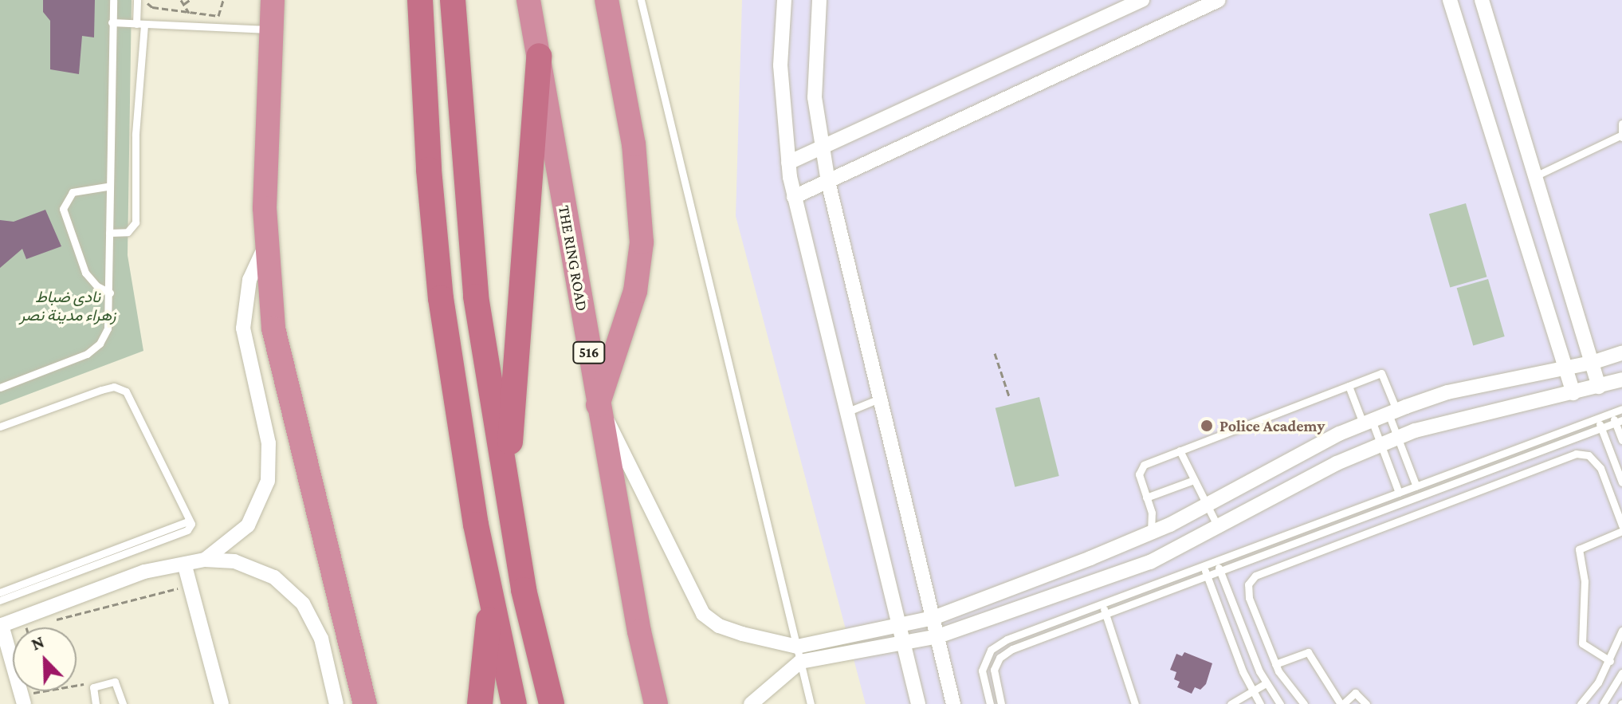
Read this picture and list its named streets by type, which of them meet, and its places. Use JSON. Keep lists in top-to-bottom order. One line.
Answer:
{"streets":{"highway":["THE RING ROAD","516"]},"crossings":[["THE RING ROAD","516"]],"parks":["نادى ضباط زهراء مدينة نصر"],"places":["Police Academy"],"north":"top left"}
